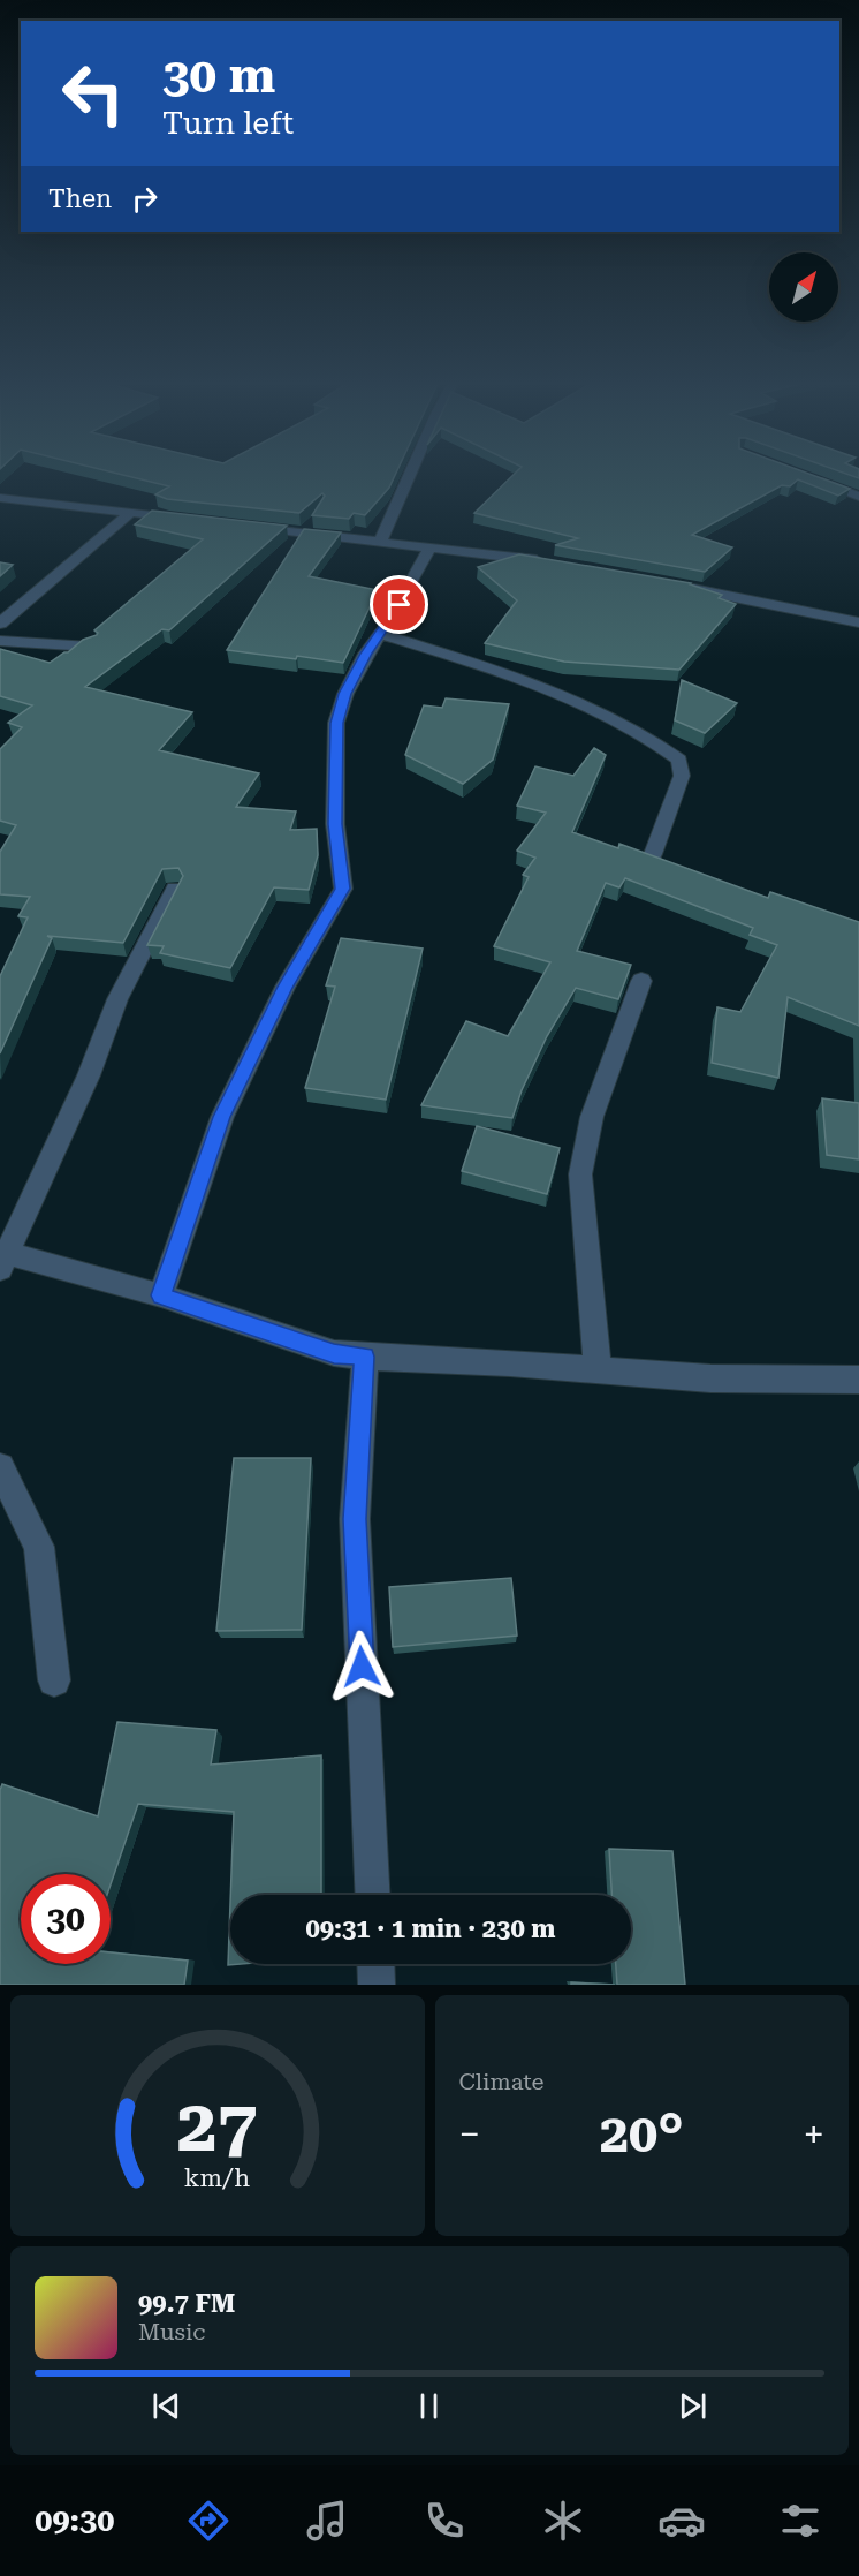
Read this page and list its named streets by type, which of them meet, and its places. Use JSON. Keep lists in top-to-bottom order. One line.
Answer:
{"north":"top right","page":{"turn":["30 m","Turn left"],"then":"Then","limit":"30","trip":"09:31 · 1 min · 230 m","tile":"Climate","heat":["−","20°","+"],"song":["99.7 FM","Music"],"tabs":"09:30","gauge":["27","km/h"]}}
